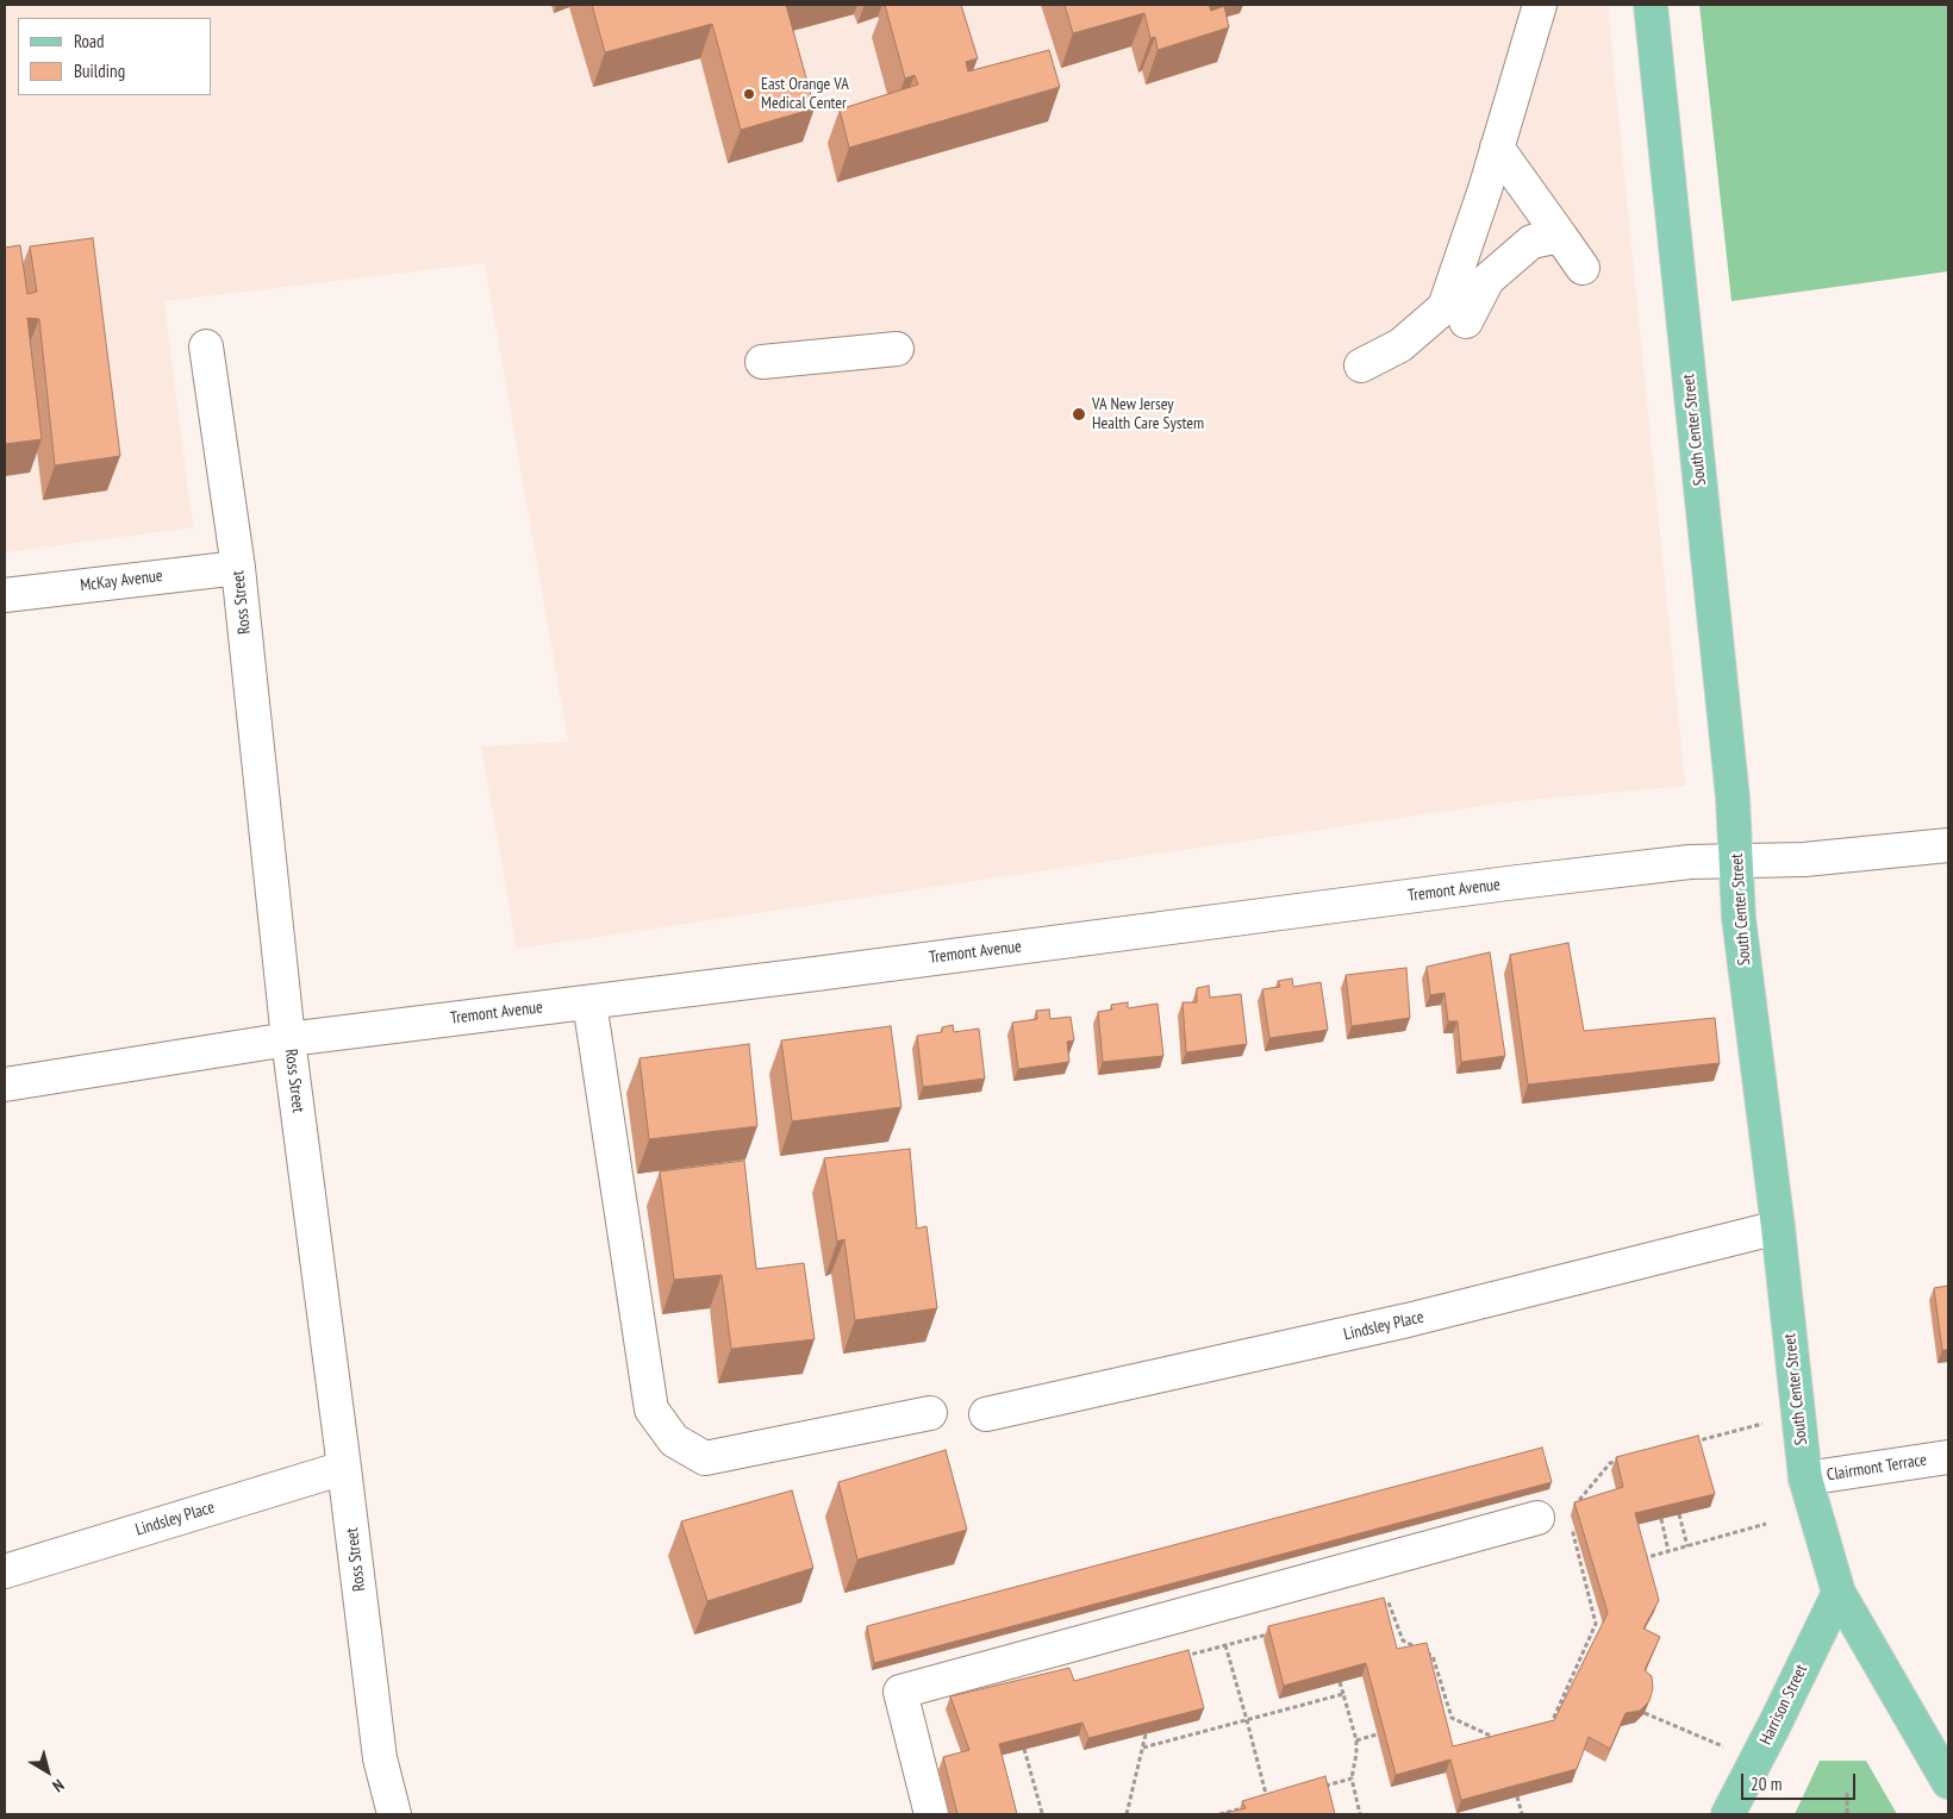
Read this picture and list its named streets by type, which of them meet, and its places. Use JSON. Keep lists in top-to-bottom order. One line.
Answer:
{"streets":{"main road":["South Center Street","Harrison Street"],"street":["McKay Avenue","Ross Street","Tremont Avenue","Lindsley Place","Clairmont Terrace"]},"crossings":[["South Center Street","Tremont Avenue"],["South Center Street","Lindsley Place"],["South Center Street","Clairmont Terrace"],["South Center Street","Harrison Street"],["McKay Avenue","Ross Street"],["Ross Street","Tremont Avenue"],["Ross Street","Lindsley Place"]],"places":["East Orange VA Medical Center","VA New Jersey Health Care System"],"legend":["Road","Building"],"scale_bar":"20 m","north":"bottom right"}
